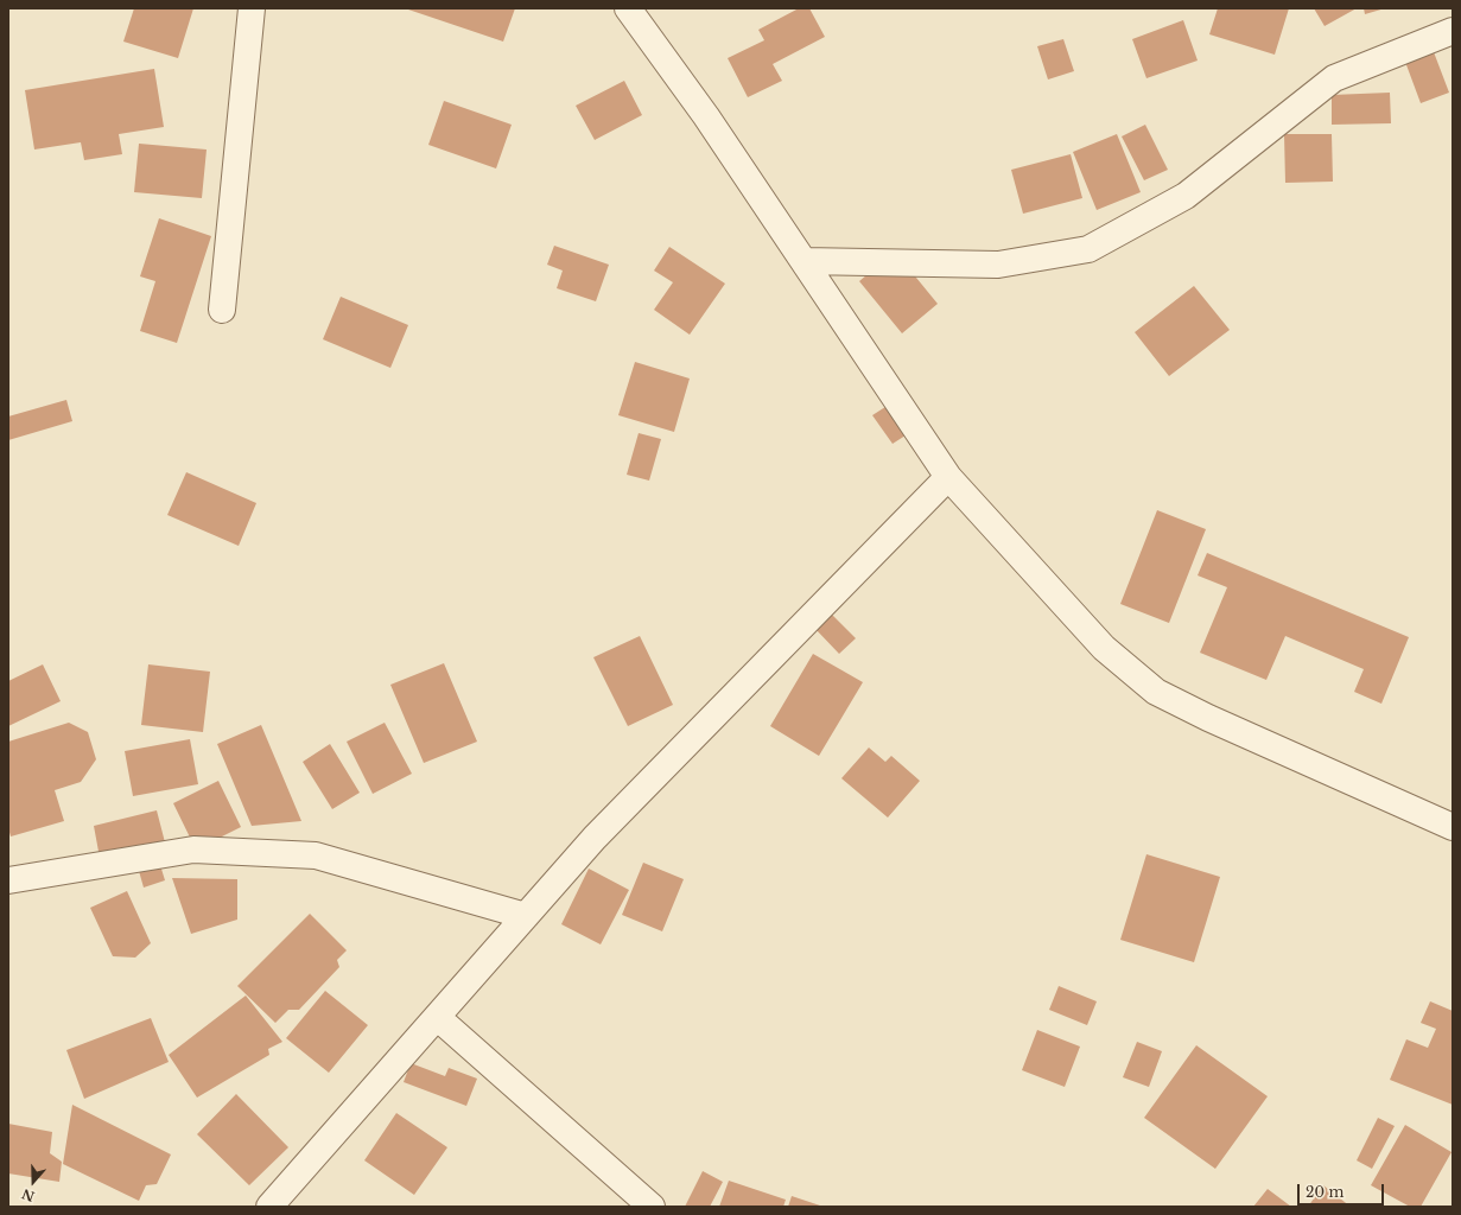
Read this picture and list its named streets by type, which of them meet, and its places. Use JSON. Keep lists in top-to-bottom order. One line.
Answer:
{"scale_bar":"20 m","north":"bottom"}
